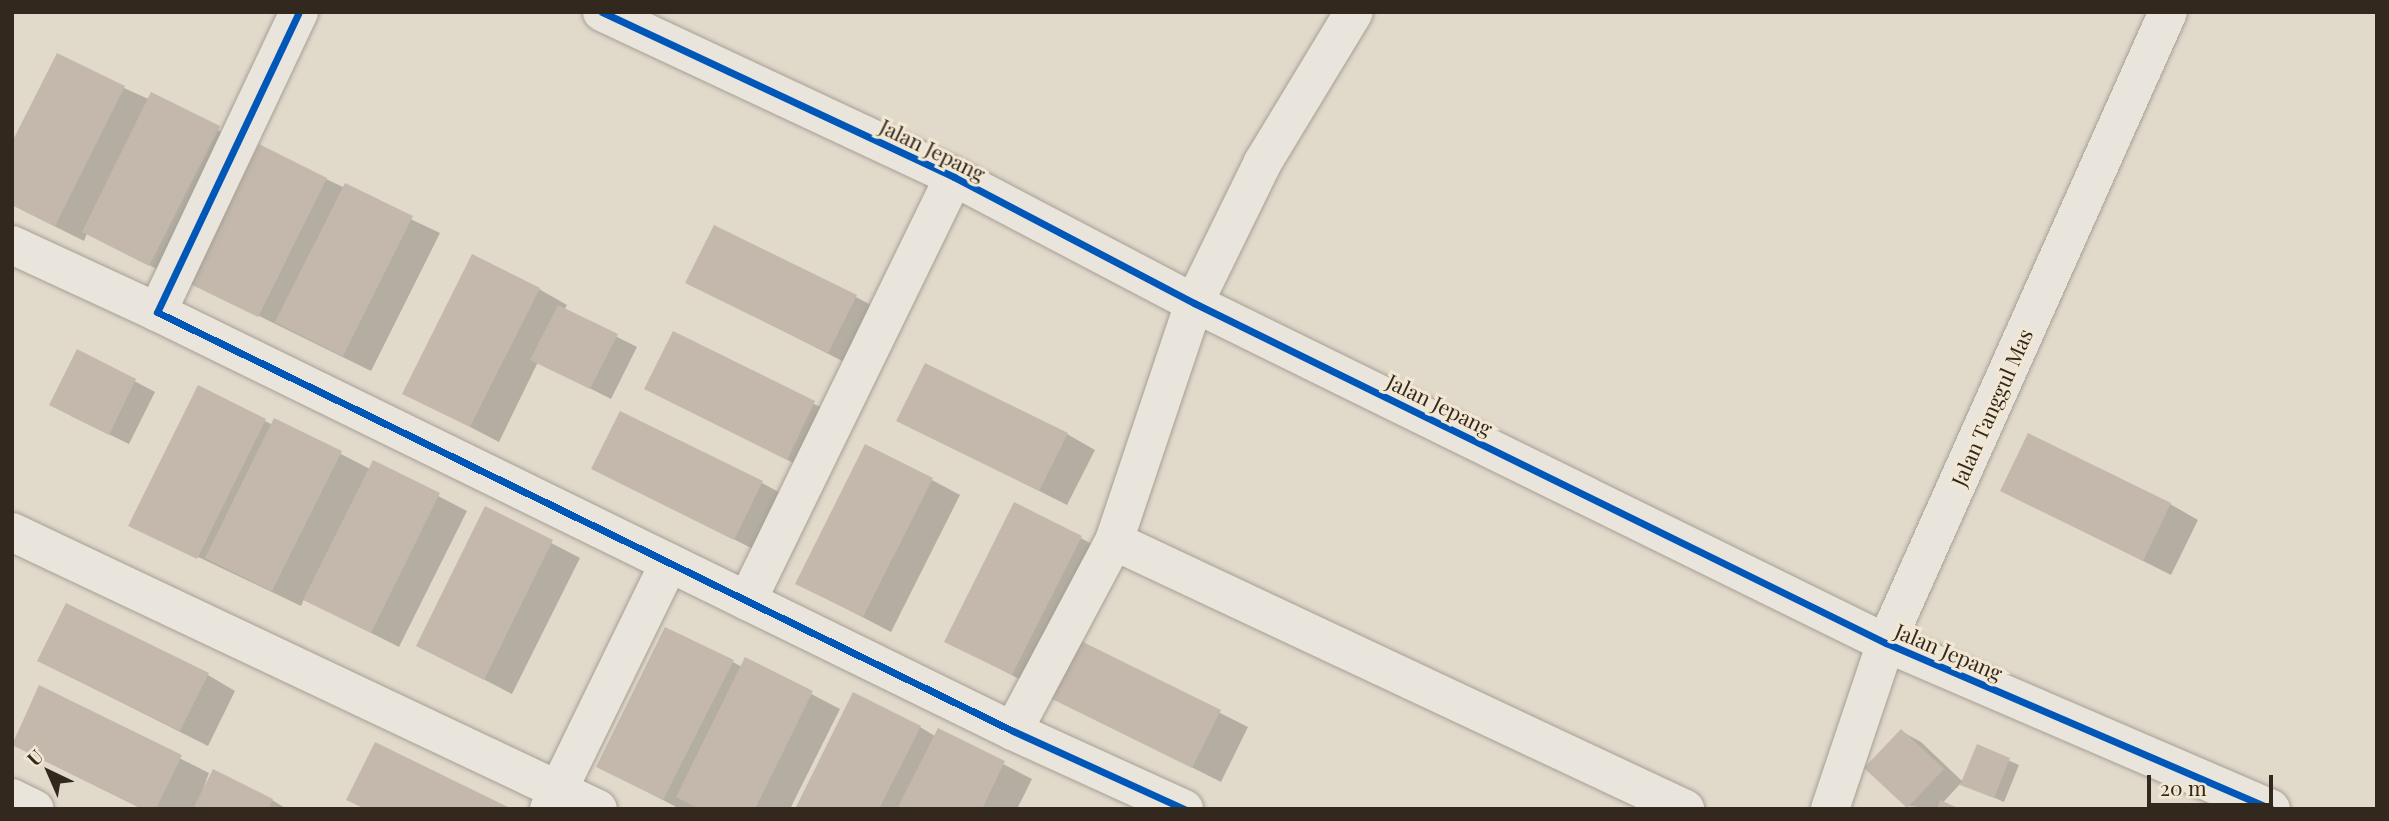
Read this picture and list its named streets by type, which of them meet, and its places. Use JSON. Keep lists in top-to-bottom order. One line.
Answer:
{"streets":{"street":["Jalan Jepang","Jalan Tanggul Mas"]},"crossings":[["Jalan Jepang","Jalan Tanggul Mas"]],"scale_bar":"20 m","north":"top left"}
